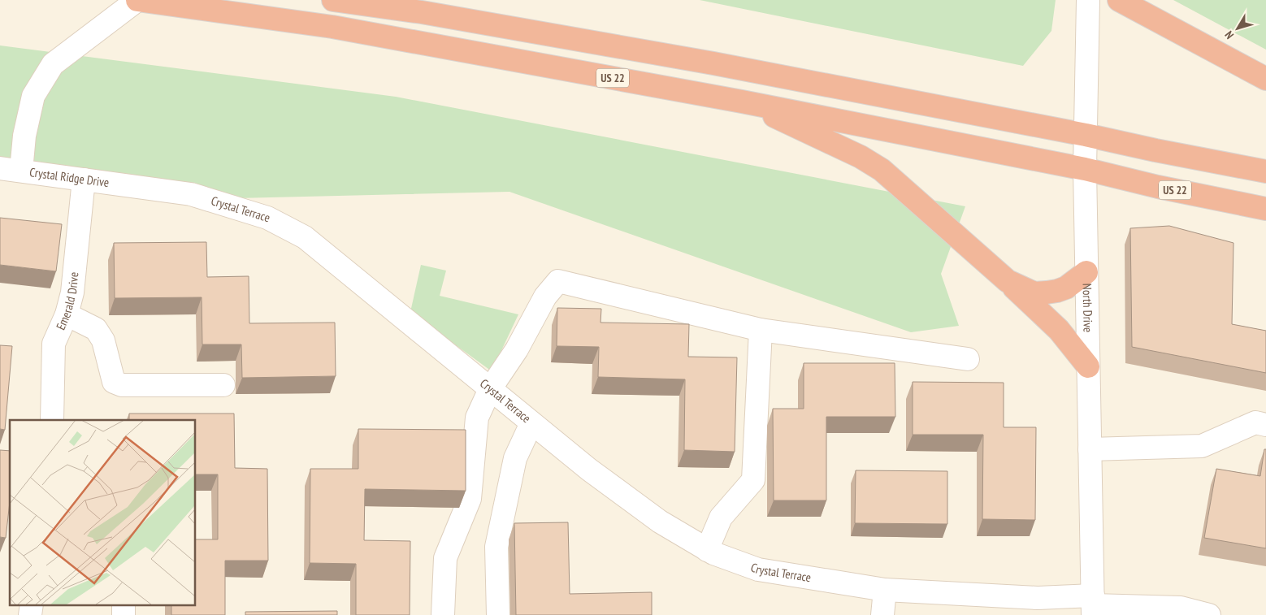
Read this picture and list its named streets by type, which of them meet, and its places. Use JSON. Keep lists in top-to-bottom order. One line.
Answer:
{"streets":{"highway":["US 22"],"street":["Crystal Ridge Drive","Crystal Terrace","Emerald Drive","North Drive"]},"crossings":[["US 22","North Drive"],["Crystal Ridge Drive","Crystal Terrace"],["Crystal Ridge Drive","Emerald Drive"],["Crystal Terrace","North Drive"]],"north":"bottom left"}
